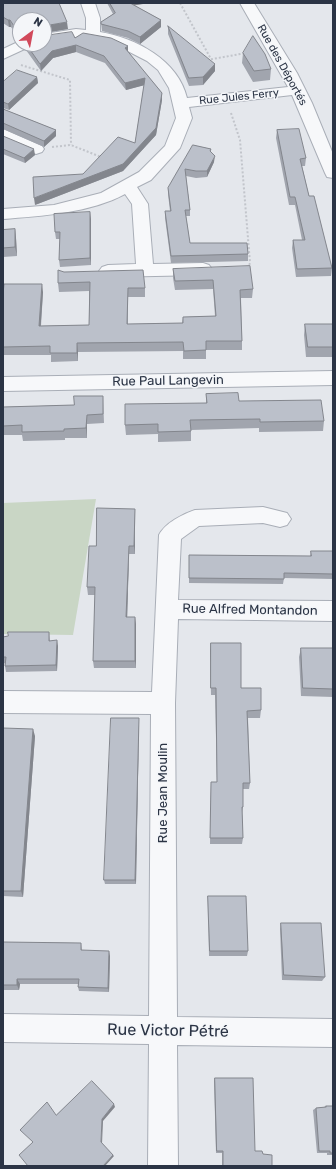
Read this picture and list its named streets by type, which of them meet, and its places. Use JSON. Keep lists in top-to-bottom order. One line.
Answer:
{"streets":{"street":["Rue des Déportés","Rue Jules Ferry","Rue Paul Langevin","Rue Alfred Montandon","Rue Jean Moulin","Rue Victor Pétré"]},"crossings":[["Rue des Déportés","Rue Jules Ferry"],["Rue Alfred Montandon","Rue Jean Moulin"],["Rue Jean Moulin","Rue Victor Pétré"]],"north":"top right"}
